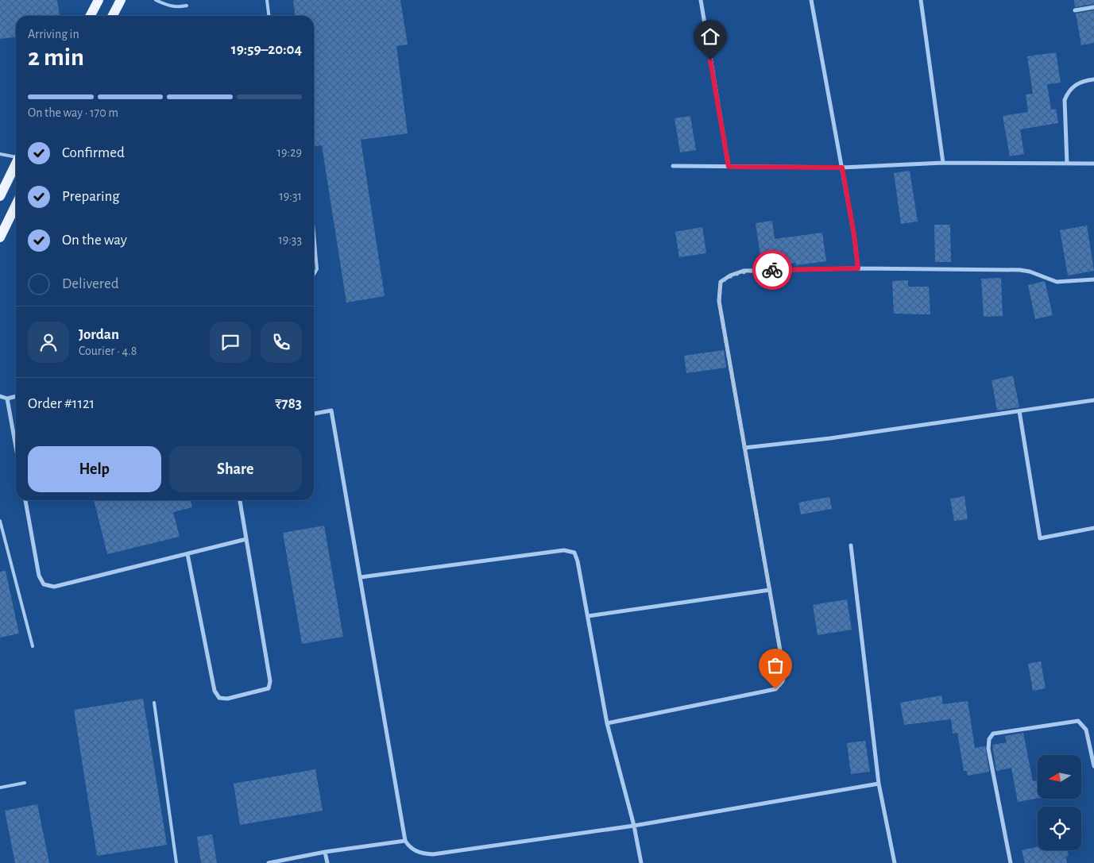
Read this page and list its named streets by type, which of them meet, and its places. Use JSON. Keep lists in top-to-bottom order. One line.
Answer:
{"north":"left","page":{"heading":["2 min","Arriving in","19:59–20:04"],"panel":["Jordan","Courier · 4.8","Order #1121","₹783"],"bar":"On the way · 170 m","list":[["Confirmed","19:29"],["Preparing","19:31"],["On the way","19:33"],"Delivered"],"buttons":["Help","Share"]}}
